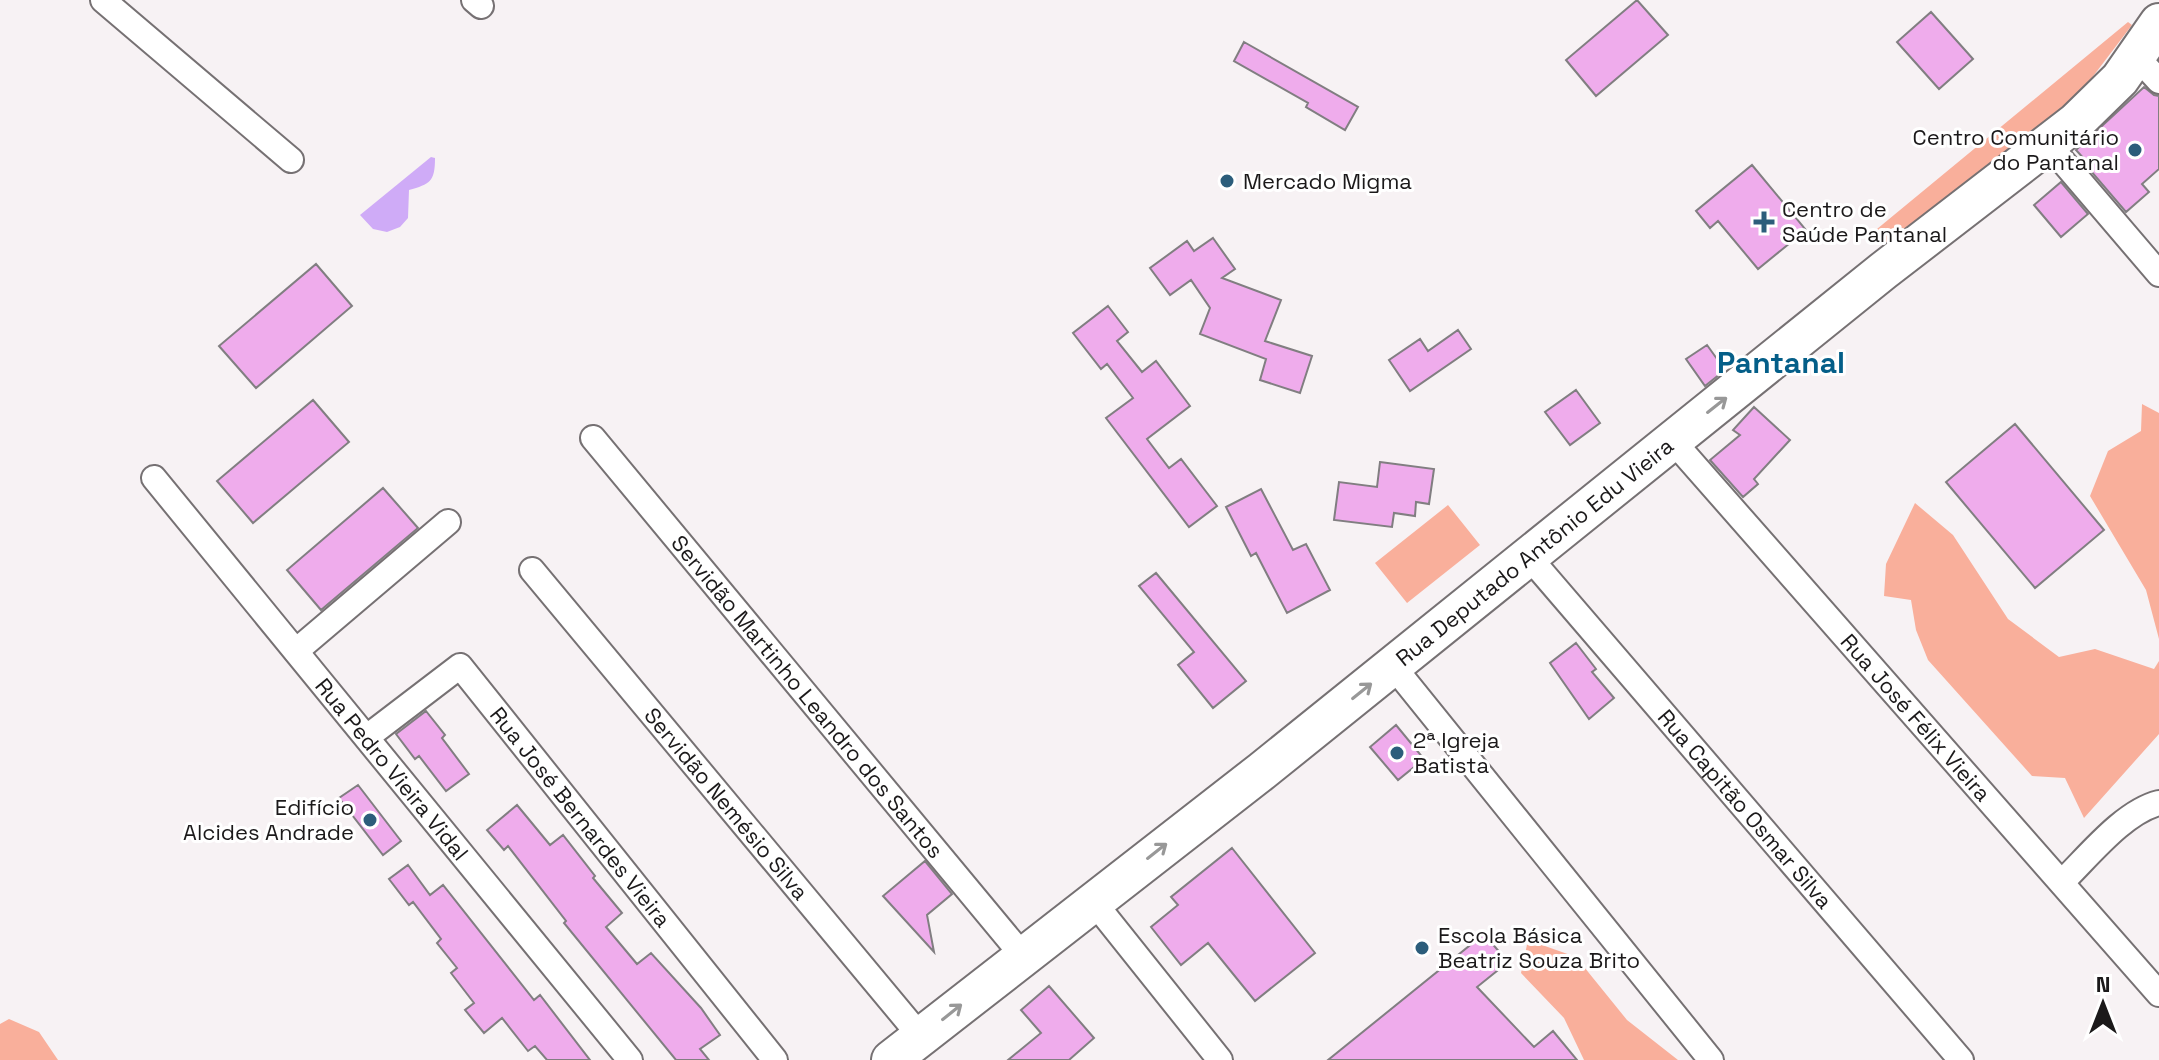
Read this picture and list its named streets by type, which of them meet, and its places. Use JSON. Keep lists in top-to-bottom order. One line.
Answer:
{"streets":{"main road":["Rua Deputado Antônio Edu Vieira"],"street":["Servidão Martinho Leandro dos Santos","Rua José Félix Vieira","Rua Pedro Vieira Vidal","Servidão Nemésio Silva","Rua Capitão Osmar Silva","Rua José Bernardes Vieira"]},"crossings":[["Rua Deputado Antônio Edu Vieira","Servidão Martinho Leandro dos Santos"],["Rua Deputado Antônio Edu Vieira","Rua José Félix Vieira"],["Rua Deputado Antônio Edu Vieira","Servidão Nemésio Silva"],["Rua Deputado Antônio Edu Vieira","Rua Capitão Osmar Silva"],["Rua Pedro Vieira Vidal","Rua José Bernardes Vieira"]],"one_way":["Rua Deputado Antônio Edu Vieira"],"districts":["Pantanal"],"places":{"other":["Centro Comunitário do Pantanal","Mercado Migma","2ª Igreja Batista","Edifício Alcides Andrade","Escola Básica Beatriz Souza Brito"],"health":["Centro de Saúde Pantanal"]},"north":"top"}
